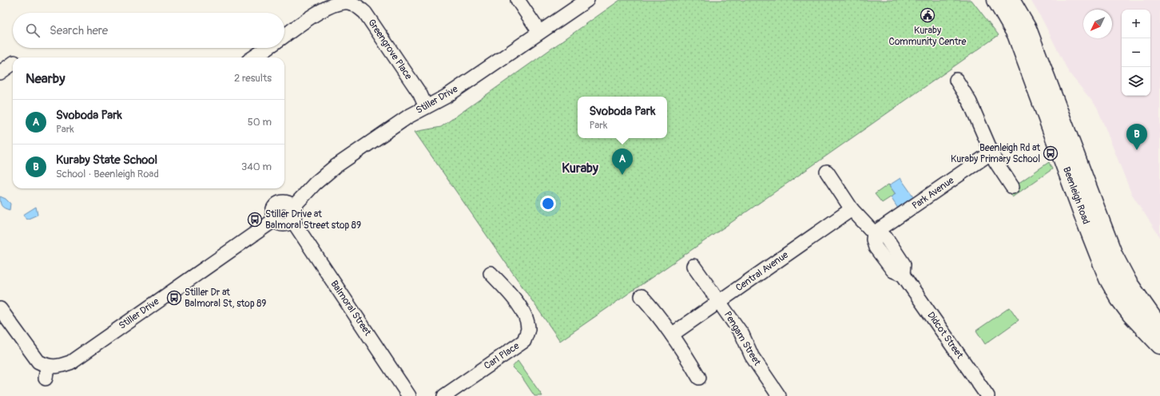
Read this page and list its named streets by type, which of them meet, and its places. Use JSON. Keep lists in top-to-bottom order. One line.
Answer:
{"streets":{"main road":["Beenleigh Road"],"street":["Greengrove Place","Stiller Drive","Park Avenue","Central Avenue","Balmoral Street","Didcot Street","Pengam Street","Carl Place"]},"crossings":[["Greengrove Place","Stiller Drive"],["Stiller Drive","Balmoral Street"],["Park Avenue","Didcot Street"],["Central Avenue","Pengam Street"]],"districts":["Kuraby"],"places":{"public building":["Kuraby Community Centre"],"bus stop":["Beenleigh Rd at Kuraby Primary School","Stiller Drive at Balmoral Street stop 89","Stiller Dr at Balmoral St, stop 89"]},"north":"bottom left","page":{"map_buttons":["+","−"],"search":"Search here","heading":["Nearby","2 results"],"popup":["Svoboda Park","Park"],"list":[{"mark":"A","name":"Svoboda Park","note":"Park","value":"50 m"},{"mark":"B","name":"Kuraby State School","note":"School · Beenleigh Road","value":"340 m"}],"pins":["B","A"]}}
